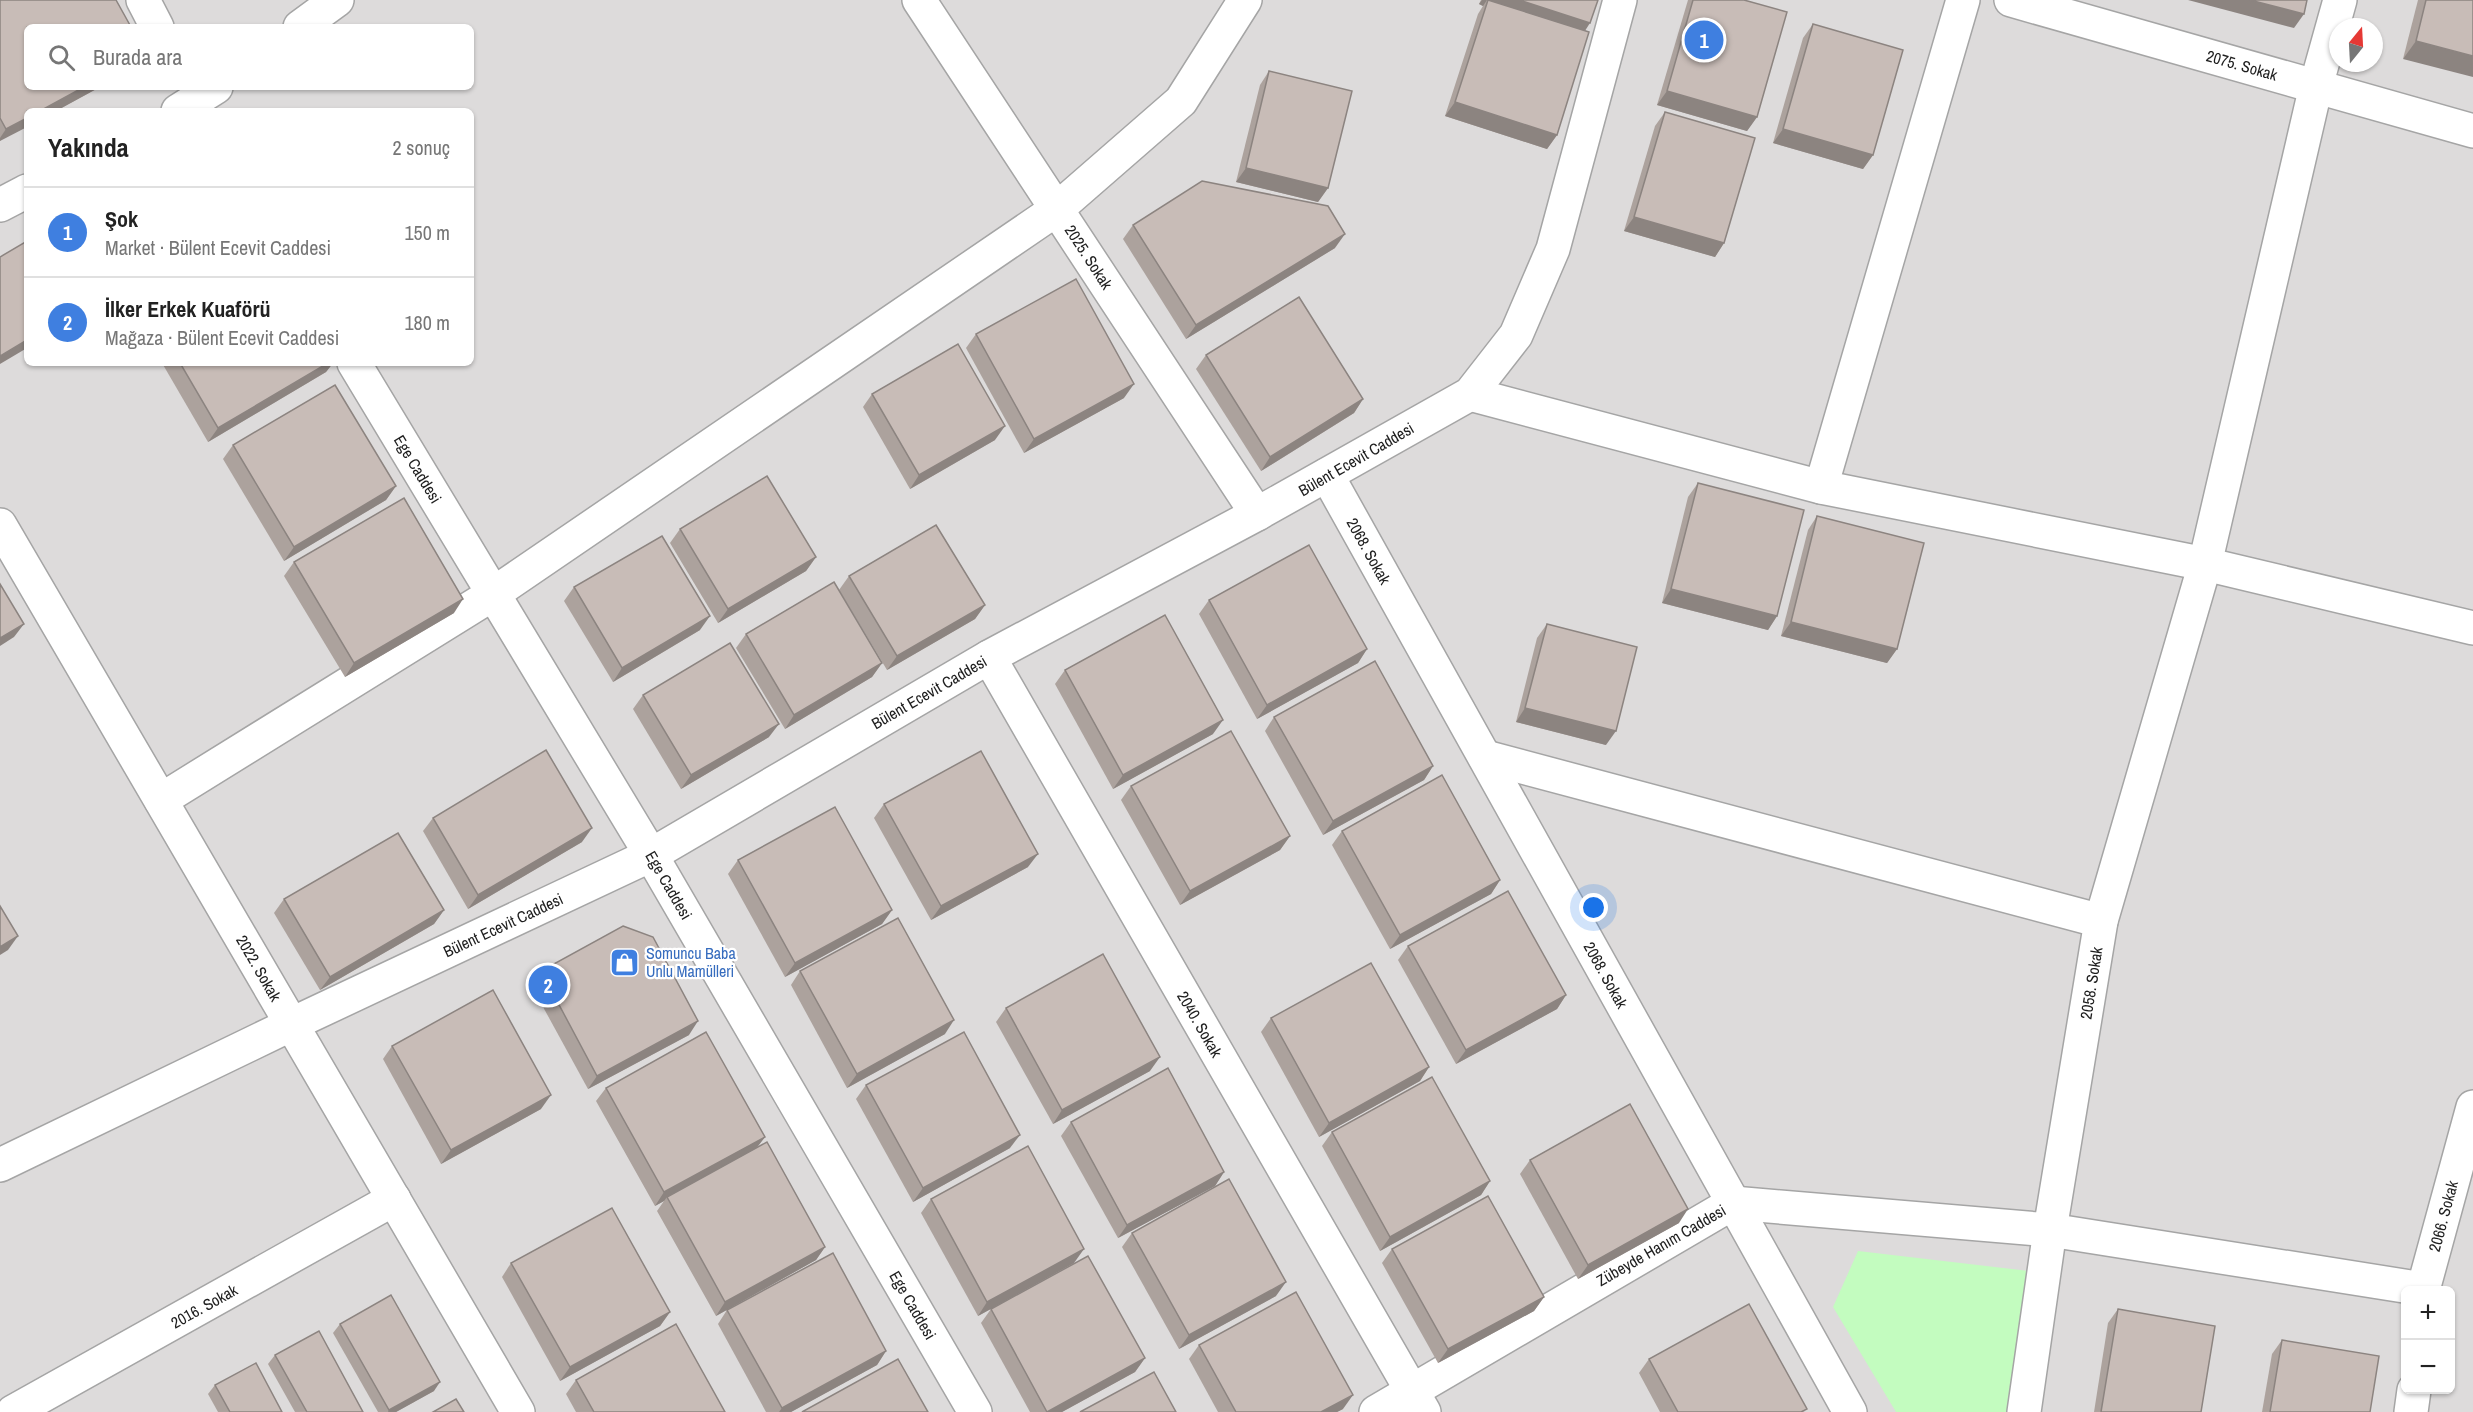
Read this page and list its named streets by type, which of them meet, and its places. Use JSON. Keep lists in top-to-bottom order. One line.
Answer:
{"streets":{"street":["2075. Sokak","2025. Sokak","Bülent Ecevit Caddesi","Ege Caddesi","2068. Sokak","2022. Sokak","2058. Sokak","2040. Sokak","2066. Sokak","Zübeyde Hanım Caddesi","2016. Sokak"]},"crossings":[["2075. Sokak","2058. Sokak"],["2025. Sokak","Bülent Ecevit Caddesi"],["Bülent Ecevit Caddesi","Ege Caddesi"],["Bülent Ecevit Caddesi","2068. Sokak"],["Bülent Ecevit Caddesi","2022. Sokak"],["Bülent Ecevit Caddesi","2040. Sokak"],["2068. Sokak","Zübeyde Hanım Caddesi"],["2022. Sokak","2016. Sokak"],["2058. Sokak","Zübeyde Hanım Caddesi"],["2040. Sokak","Zübeyde Hanım Caddesi"]],"places":{"shop":["Somuncu Baba Unlu Mamülleri"]},"north":"top","page":{"pins":["1","2"],"search":"Burada ara","heading":["Yakında","2 sonuç"],"list":[{"mark":"1","name":"Şok","note":"Market · Bülent Ecevit Caddesi","value":"150 m"},{"mark":"2","name":"İlker Erkek Kuaförü","note":"Mağaza · Bülent Ecevit Caddesi","value":"180 m"}],"map_buttons":["+","−"]}}
